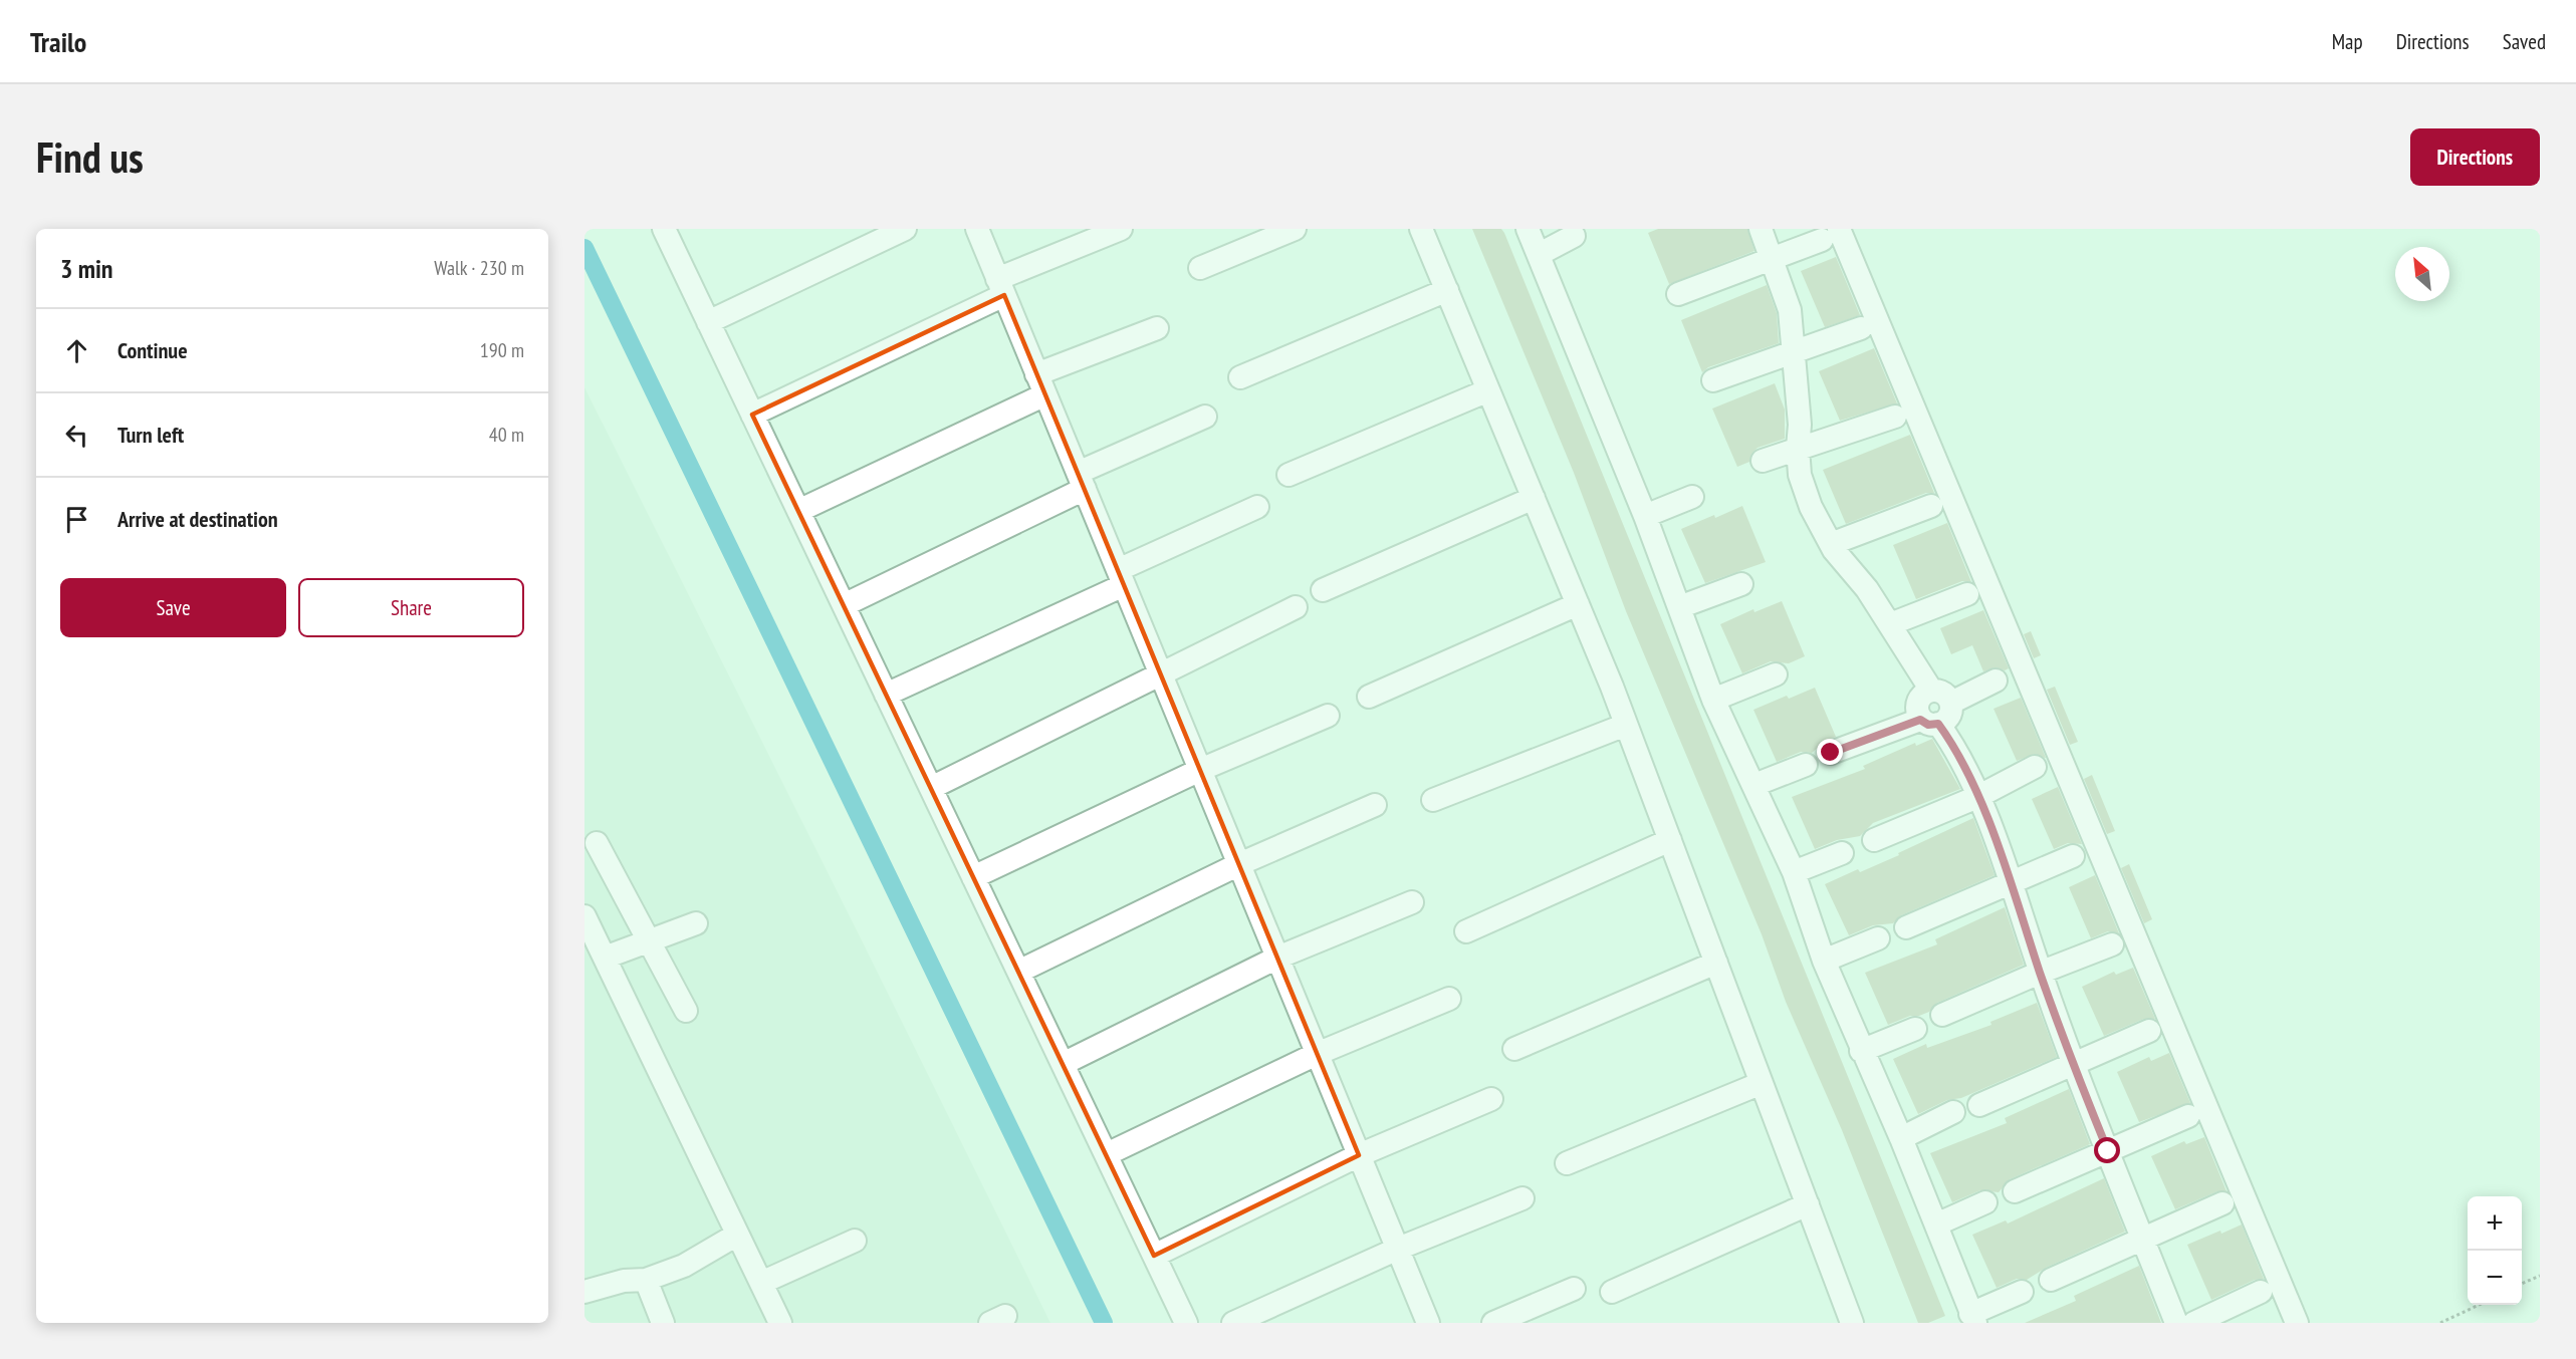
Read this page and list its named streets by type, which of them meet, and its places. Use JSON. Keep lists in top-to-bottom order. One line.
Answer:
{"north":"top left","page":{"header":"Trailo","nav":["Map","Directions","Saved"],"buttons":["Directions",["Save","Share"]],"title":"Find us","heading":["3 min","Walk · 230 m"],"list":[["Continue","190 m"],["Turn left","40 m"],"Arrive at destination"],"map_buttons":["+","−"]}}
